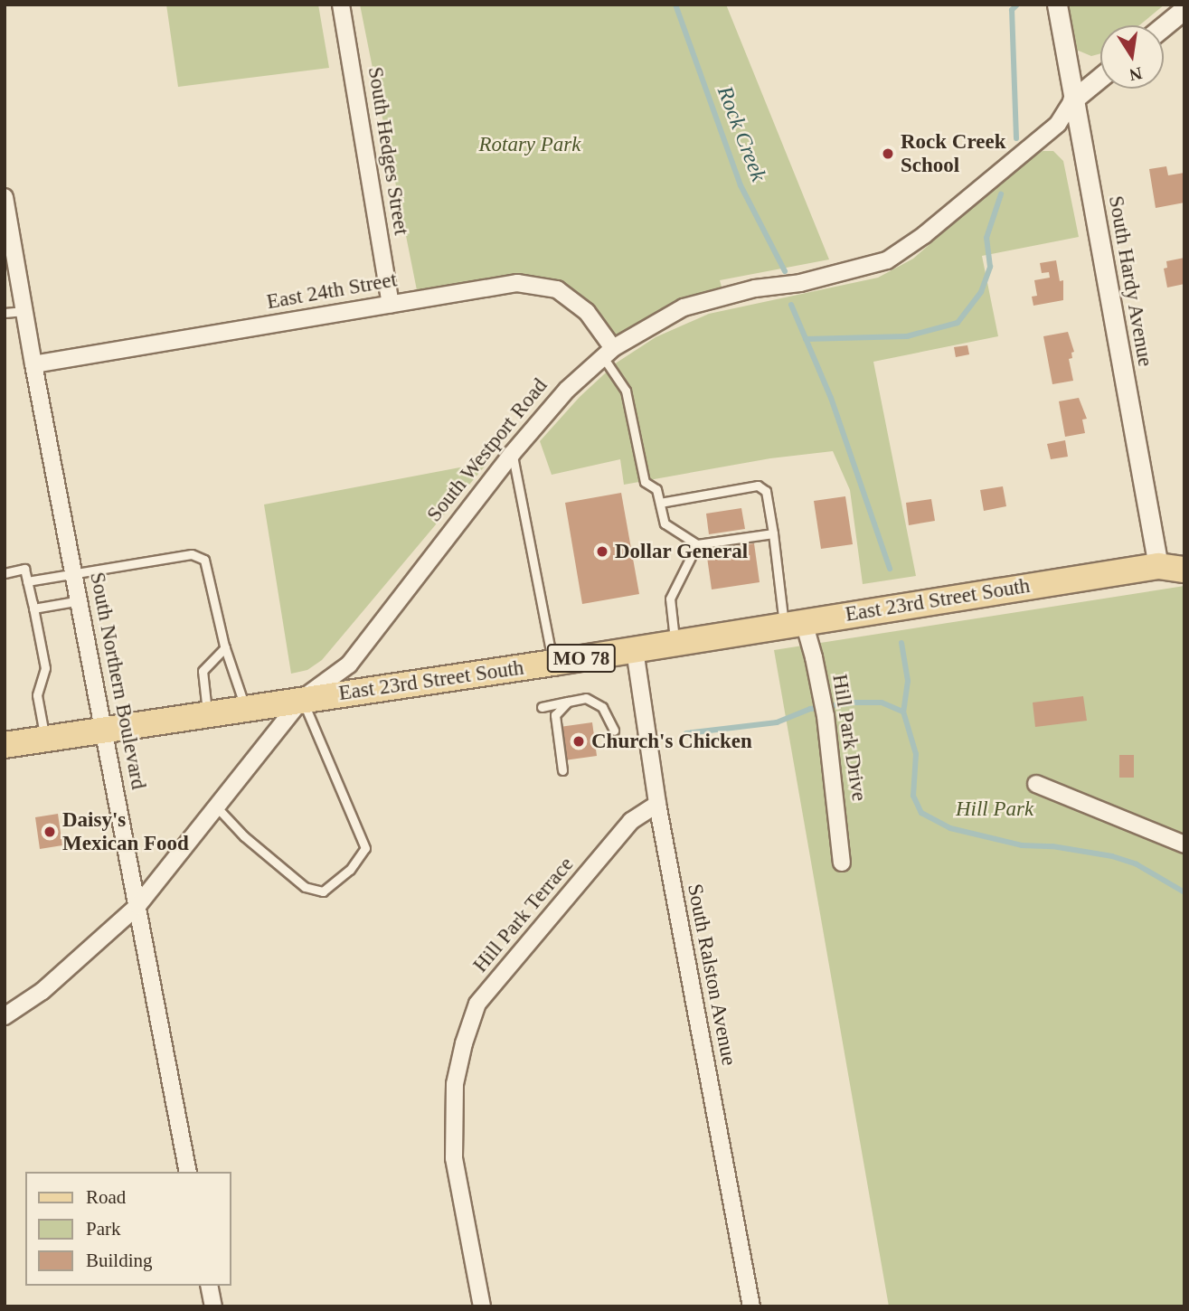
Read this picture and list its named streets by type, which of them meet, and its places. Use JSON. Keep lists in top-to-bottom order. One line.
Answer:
{"streets":{"main road":["East 23rd Street South","MO 78"],"street":["South Hedges Street","South Hardy Avenue","East 24th Street","South Westport Road","South Northern Boulevard","Hill Park Drive","Hill Park Terrace","South Ralston Avenue"]},"crossings":[["South Hedges Street","East 24th Street"],["South Hardy Avenue","South Westport Road"],["South Hardy Avenue","East 23rd Street South"],["East 24th Street","South Westport Road"],["East 24th Street","South Northern Boulevard"],["South Westport Road","East 23rd Street South"],["South Westport Road","South Northern Boulevard"],["East 23rd Street South","South Northern Boulevard"],["East 23rd Street South","Hill Park Drive"],["East 23rd Street South","South Ralston Avenue"],["Hill Park Terrace","South Ralston Avenue"]],"water":["Rock Creek"],"parks":["Rotary Park","Hill Park"],"places":["Rock Creek School","Dollar General","Church's Chicken","Daisy's Mexican Food"],"legend":["Road","Park","Building"],"north":"bottom"}
